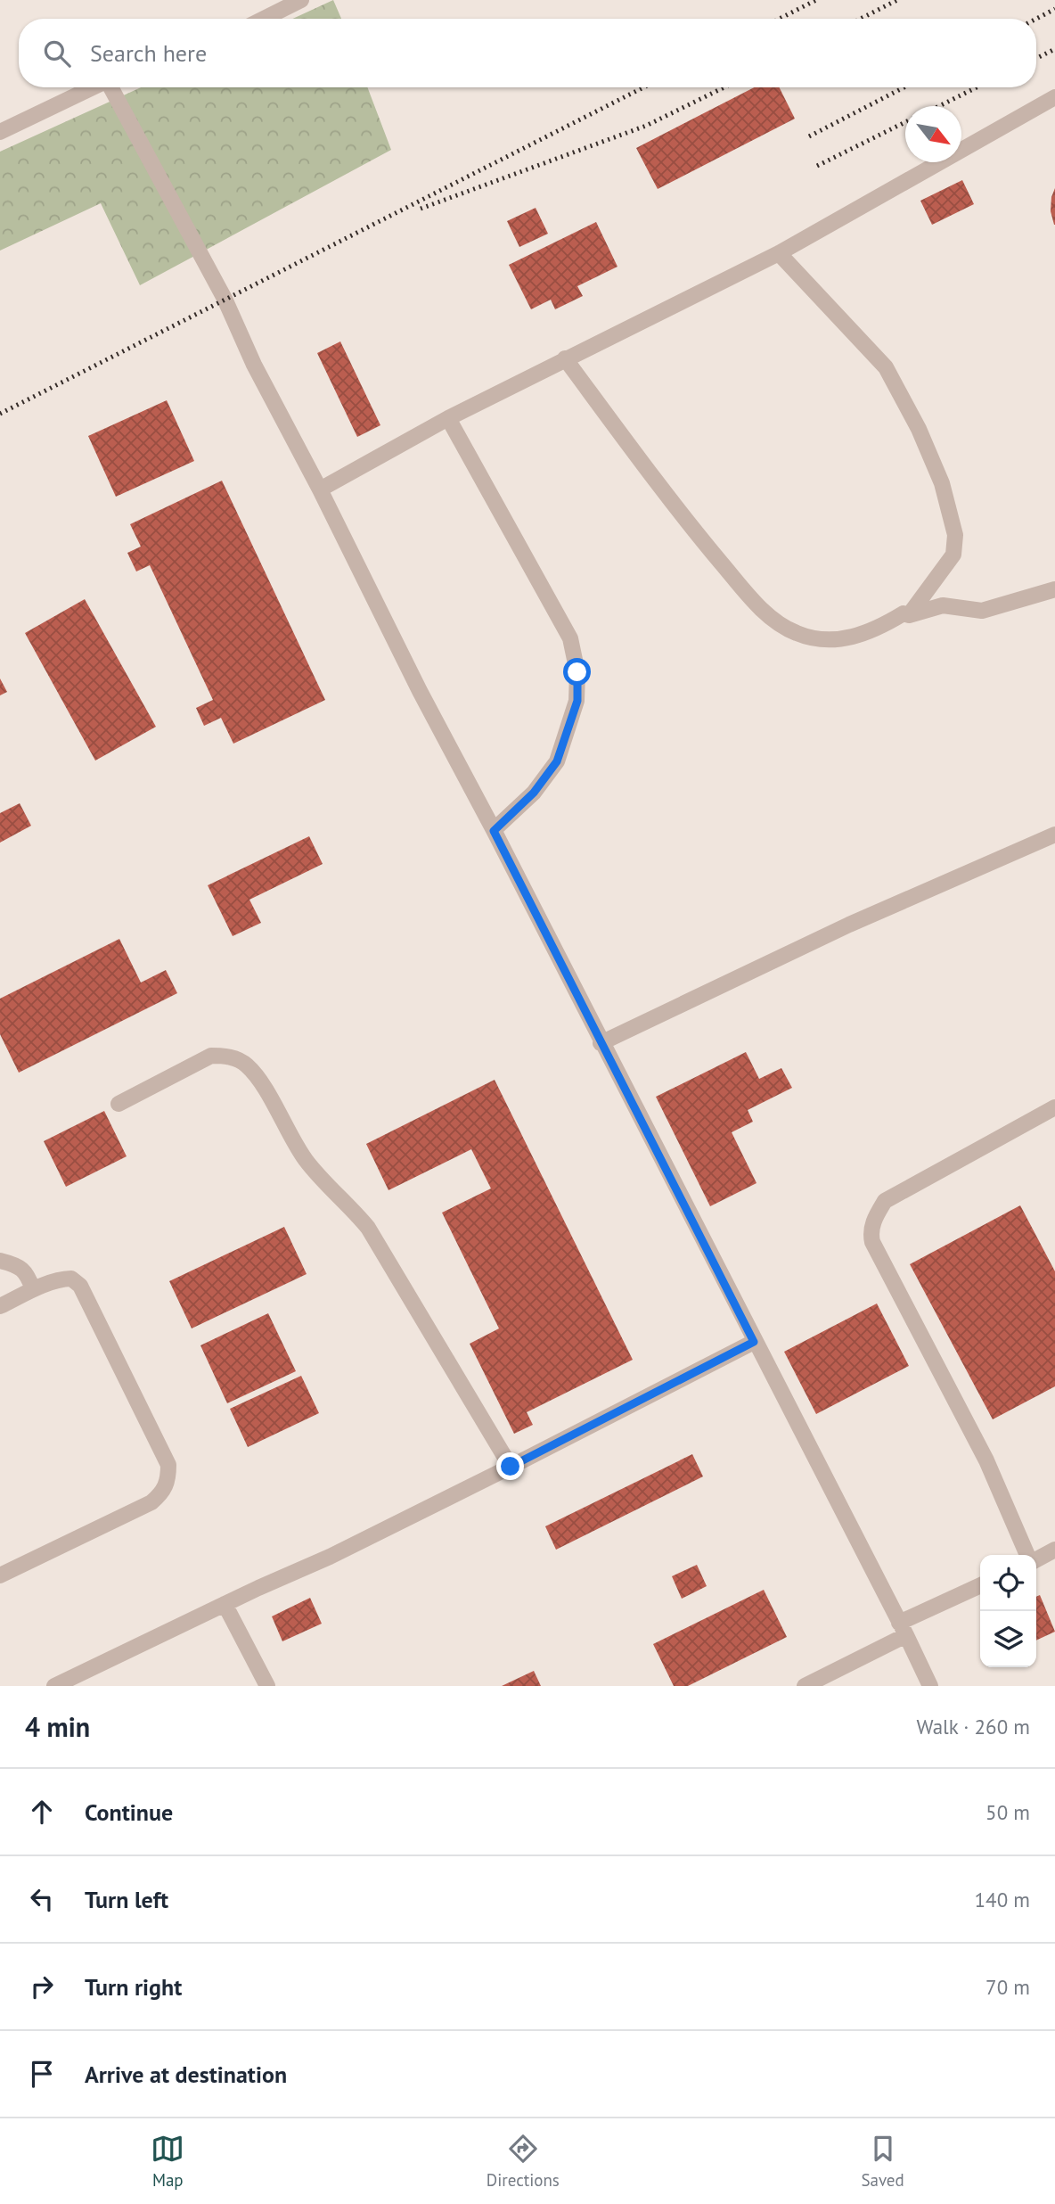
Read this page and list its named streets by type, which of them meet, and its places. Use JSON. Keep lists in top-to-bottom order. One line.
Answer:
{"north":"bottom right","page":{"search":"Search here","heading":["4 min","Walk · 260 m"],"list":[["Continue","50 m"],["Turn left","140 m"],["Turn right","70 m"],"Arrive at destination"],"nav":["Map","Directions","Saved"]}}
